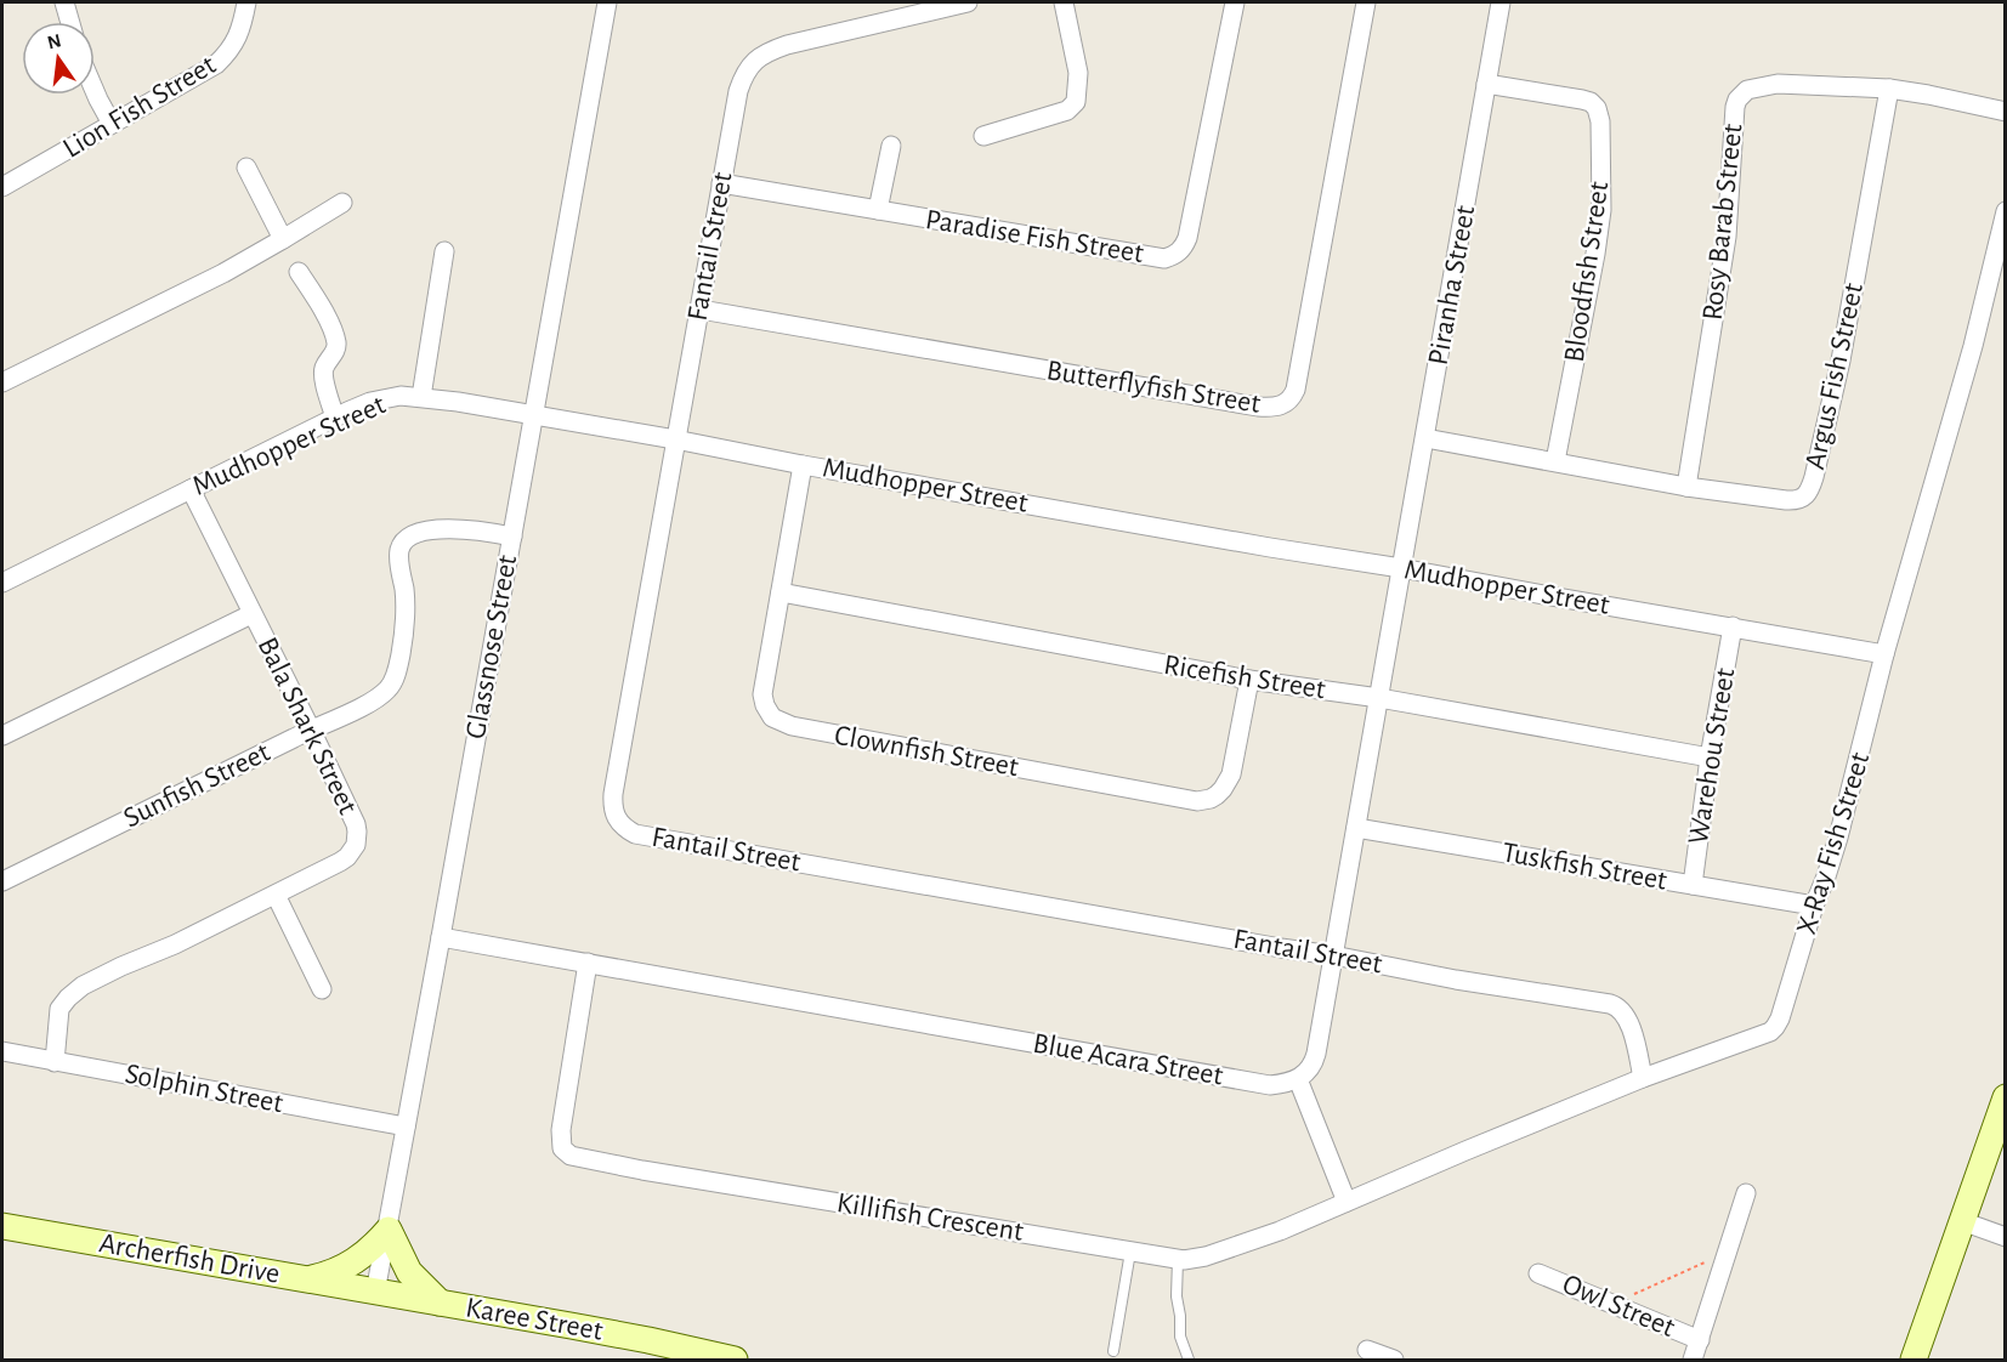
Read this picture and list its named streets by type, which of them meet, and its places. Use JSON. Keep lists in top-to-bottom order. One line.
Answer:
{"streets":{"street":["Lion Fish Street","Rosy Barab Street","Paradise Fish Street","Fantail Street","Bloodfish Street","Piranha Street","Argus Fish Street","Butterflyfish Street","Mudhopper Street","Glassnose Street","Ricefish Street","Bala Shark Street","Clownfish Street","Warehou Street","Sunfish Street","X-Ray Fish Street","Tuskfish Street","Blue Acara Street","Solphin Street","Killifish Crescent","Archerfish Drive","Owl Street","Karee Street"]},"crossings":[["Rosy Barab Street","Argus Fish Street"],["Paradise Fish Street","Fantail Street"],["Fantail Street","Butterflyfish Street"],["Fantail Street","Mudhopper Street"],["Fantail Street","X-Ray Fish Street"],["Bloodfish Street","Piranha Street"],["Bloodfish Street","Argus Fish Street"],["Piranha Street","Argus Fish Street"],["Piranha Street","Mudhopper Street"],["Mudhopper Street","Glassnose Street"],["Mudhopper Street","Bala Shark Street"],["Mudhopper Street","Clownfish Street"],["Mudhopper Street","Warehou Street"],["Mudhopper Street","X-Ray Fish Street"],["Glassnose Street","Sunfish Street"],["Glassnose Street","Blue Acara Street"],["Glassnose Street","Solphin Street"],["Glassnose Street","Archerfish Drive"],["Glassnose Street","Karee Street"],["Ricefish Street","Clownfish Street"],["Ricefish Street","Warehou Street"],["Bala Shark Street","Sunfish Street"],["Bala Shark Street","Solphin Street"],["Warehou Street","Tuskfish Street"],["X-Ray Fish Street","Tuskfish Street"],["X-Ray Fish Street","Killifish Crescent"],["Blue Acara Street","Killifish Crescent"],["Archerfish Drive","Karee Street"]],"north":"top"}
